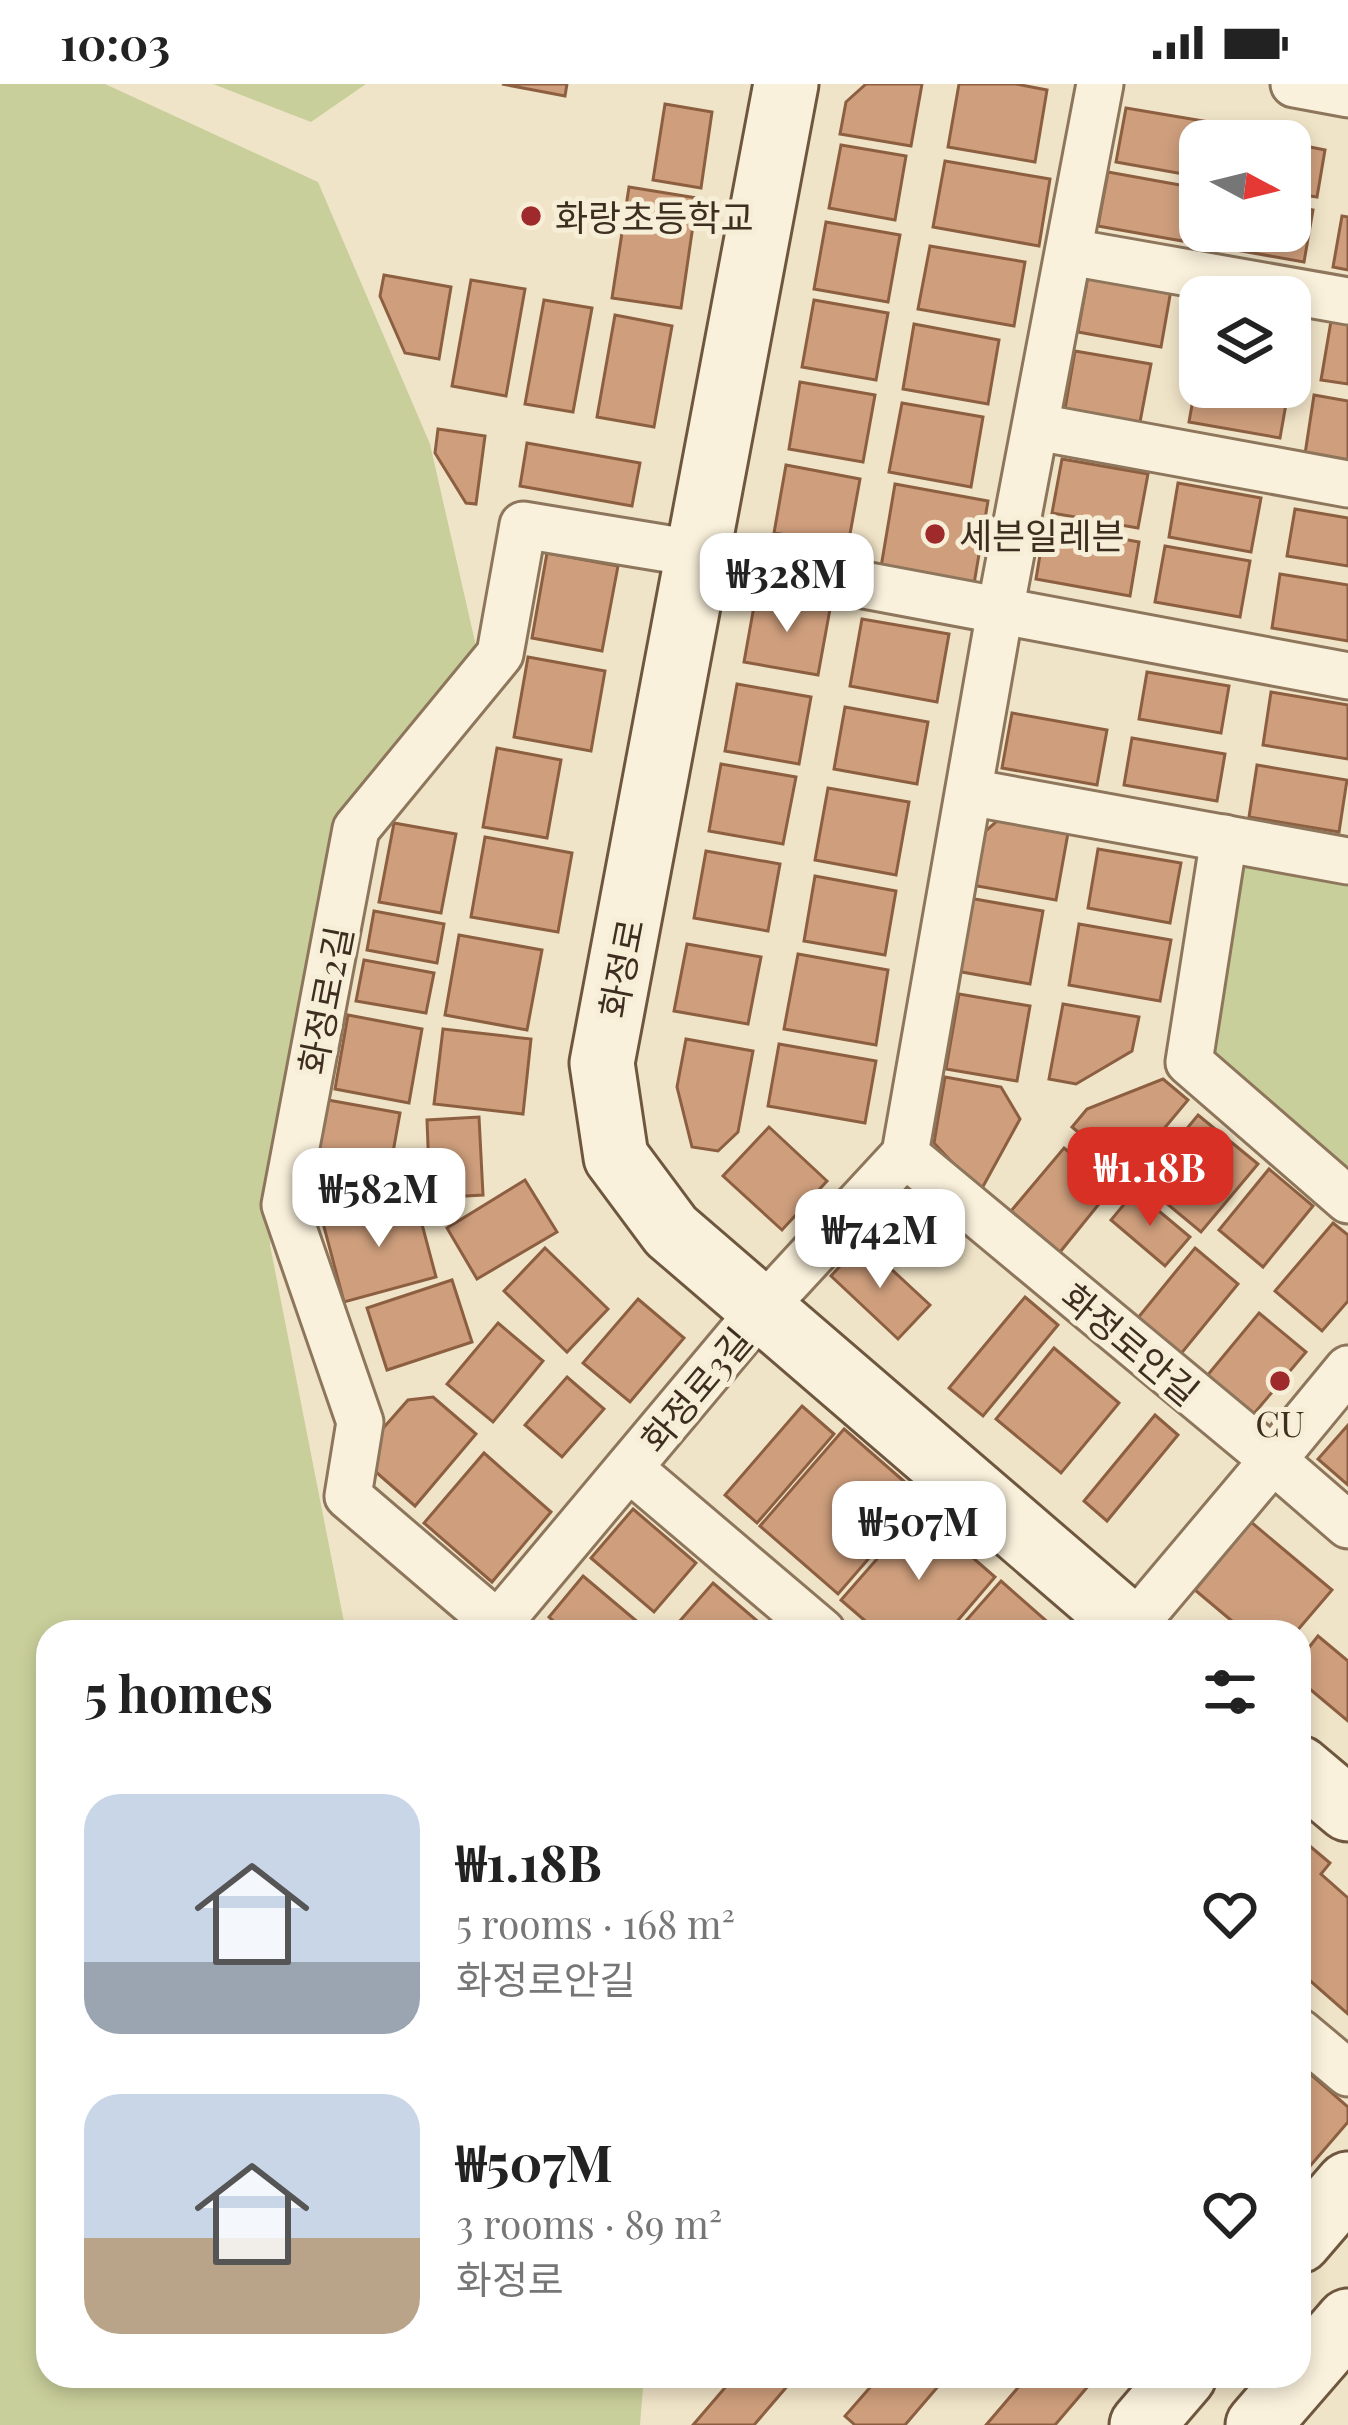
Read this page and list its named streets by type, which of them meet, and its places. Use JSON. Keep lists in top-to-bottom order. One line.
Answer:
{"streets":{"street":["화정로","화정로2길","화정로안길","화정로3길"]},"crossings":[["화정로","화정로2길"],["화정로","화정로3길"],["화정로안길","화정로3길"]],"places":["화랑초등학교","세븐일레븐","CU"],"north":"right","page":{"status":"10:03","price":["₩328M","₩1.18B","₩582M","₩742M","₩507M"],"heading":"5 homes","list":[{"name":"₩1.18B","note":"5 rooms · 168 m² · 화정로안길"},{"name":"₩507M","note":"3 rooms · 89 m² · 화정로"}]}}
